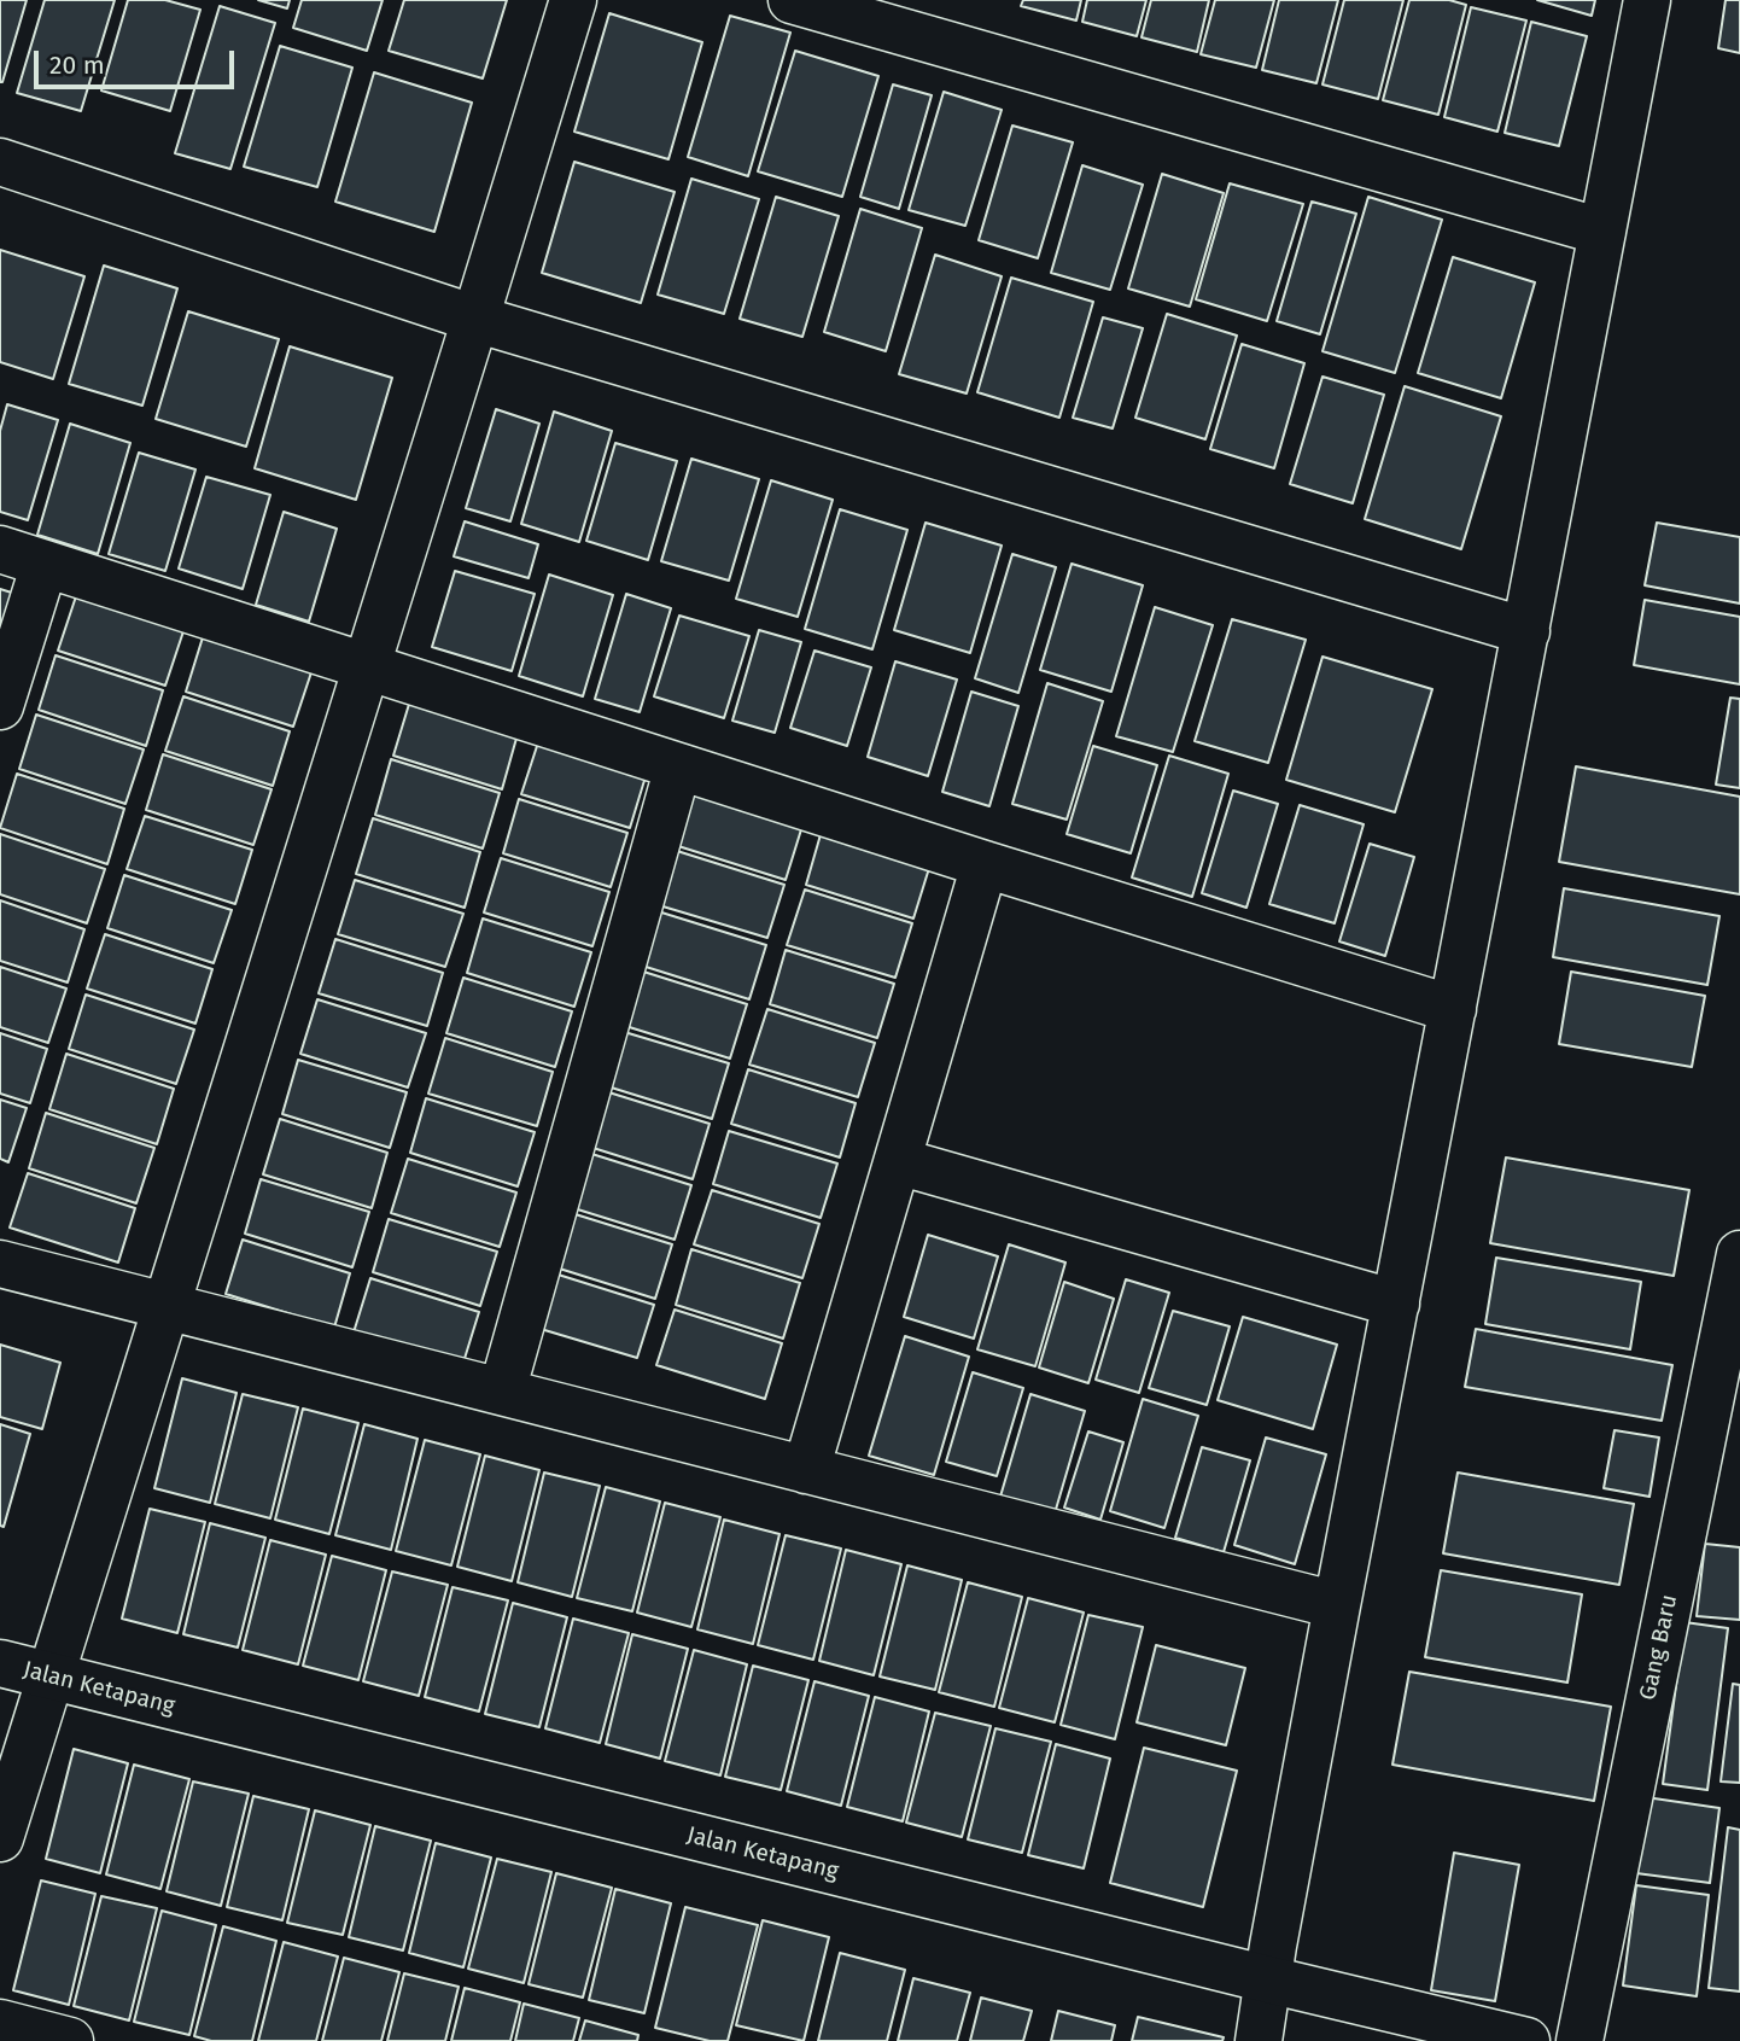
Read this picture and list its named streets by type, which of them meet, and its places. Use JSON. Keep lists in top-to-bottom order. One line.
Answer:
{"streets":{"street":["Gang Baru","Jalan Ketapang"]},"scale_bar":"20 m"}
